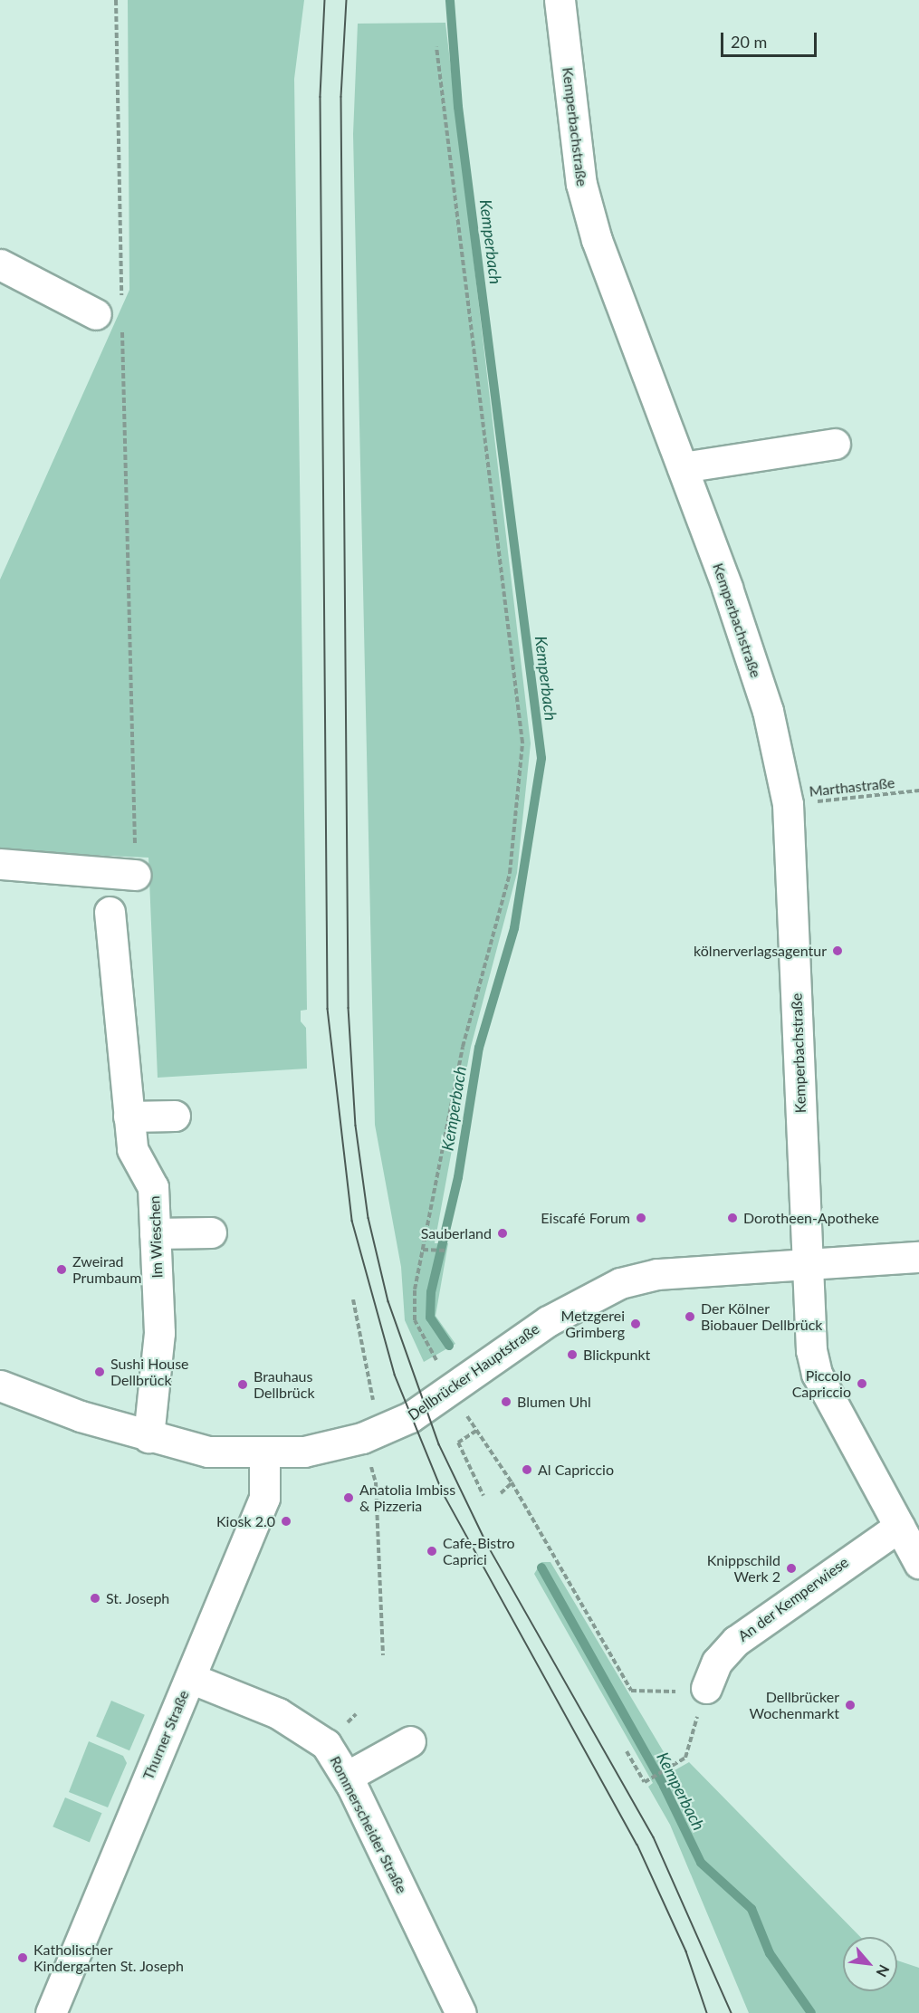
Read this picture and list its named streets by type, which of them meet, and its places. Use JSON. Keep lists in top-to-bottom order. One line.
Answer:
{"streets":{"street":["Kemperbachstraße","Im Wieschen","Dellbrücker Hauptstraße","An der Kemperwiese","Thurner Straße","Rommerscheider Straße"],"path":["Marthastraße"]},"crossings":[["Kemperbachstraße","Marthastraße"],["Kemperbachstraße","Dellbrücker Hauptstraße"],["Kemperbachstraße","An der Kemperwiese"],["Im Wieschen","Dellbrücker Hauptstraße"],["Dellbrücker Hauptstraße","An der Kemperwiese"],["Dellbrücker Hauptstraße","Thurner Straße"],["Thurner Straße","Rommerscheider Straße"]],"water":["Kemperbach"],"places":["kölnerverlagsagentur","Eiscafé Forum","Dorotheen-Apotheke","Sauberland","Zweirad Prumbaum","Der Kölner Biobauer Dellbrück","Metzgerei Grimberg","Blickpunkt","Sushi House Dellbrück","Piccolo Capriccio","Brauhaus Dellbrück","Blumen Uhl","Al Capriccio","Anatolia Imbiss & Pizzeria","Kiosk 2.0","Cafe-Bistro Caprici","Knippschild Werk 2","St. Joseph","Dellbrücker Wochenmarkt","Katholischer Kindergarten St. Joseph"],"scale_bar":"20 m","north":"bottom right"}
